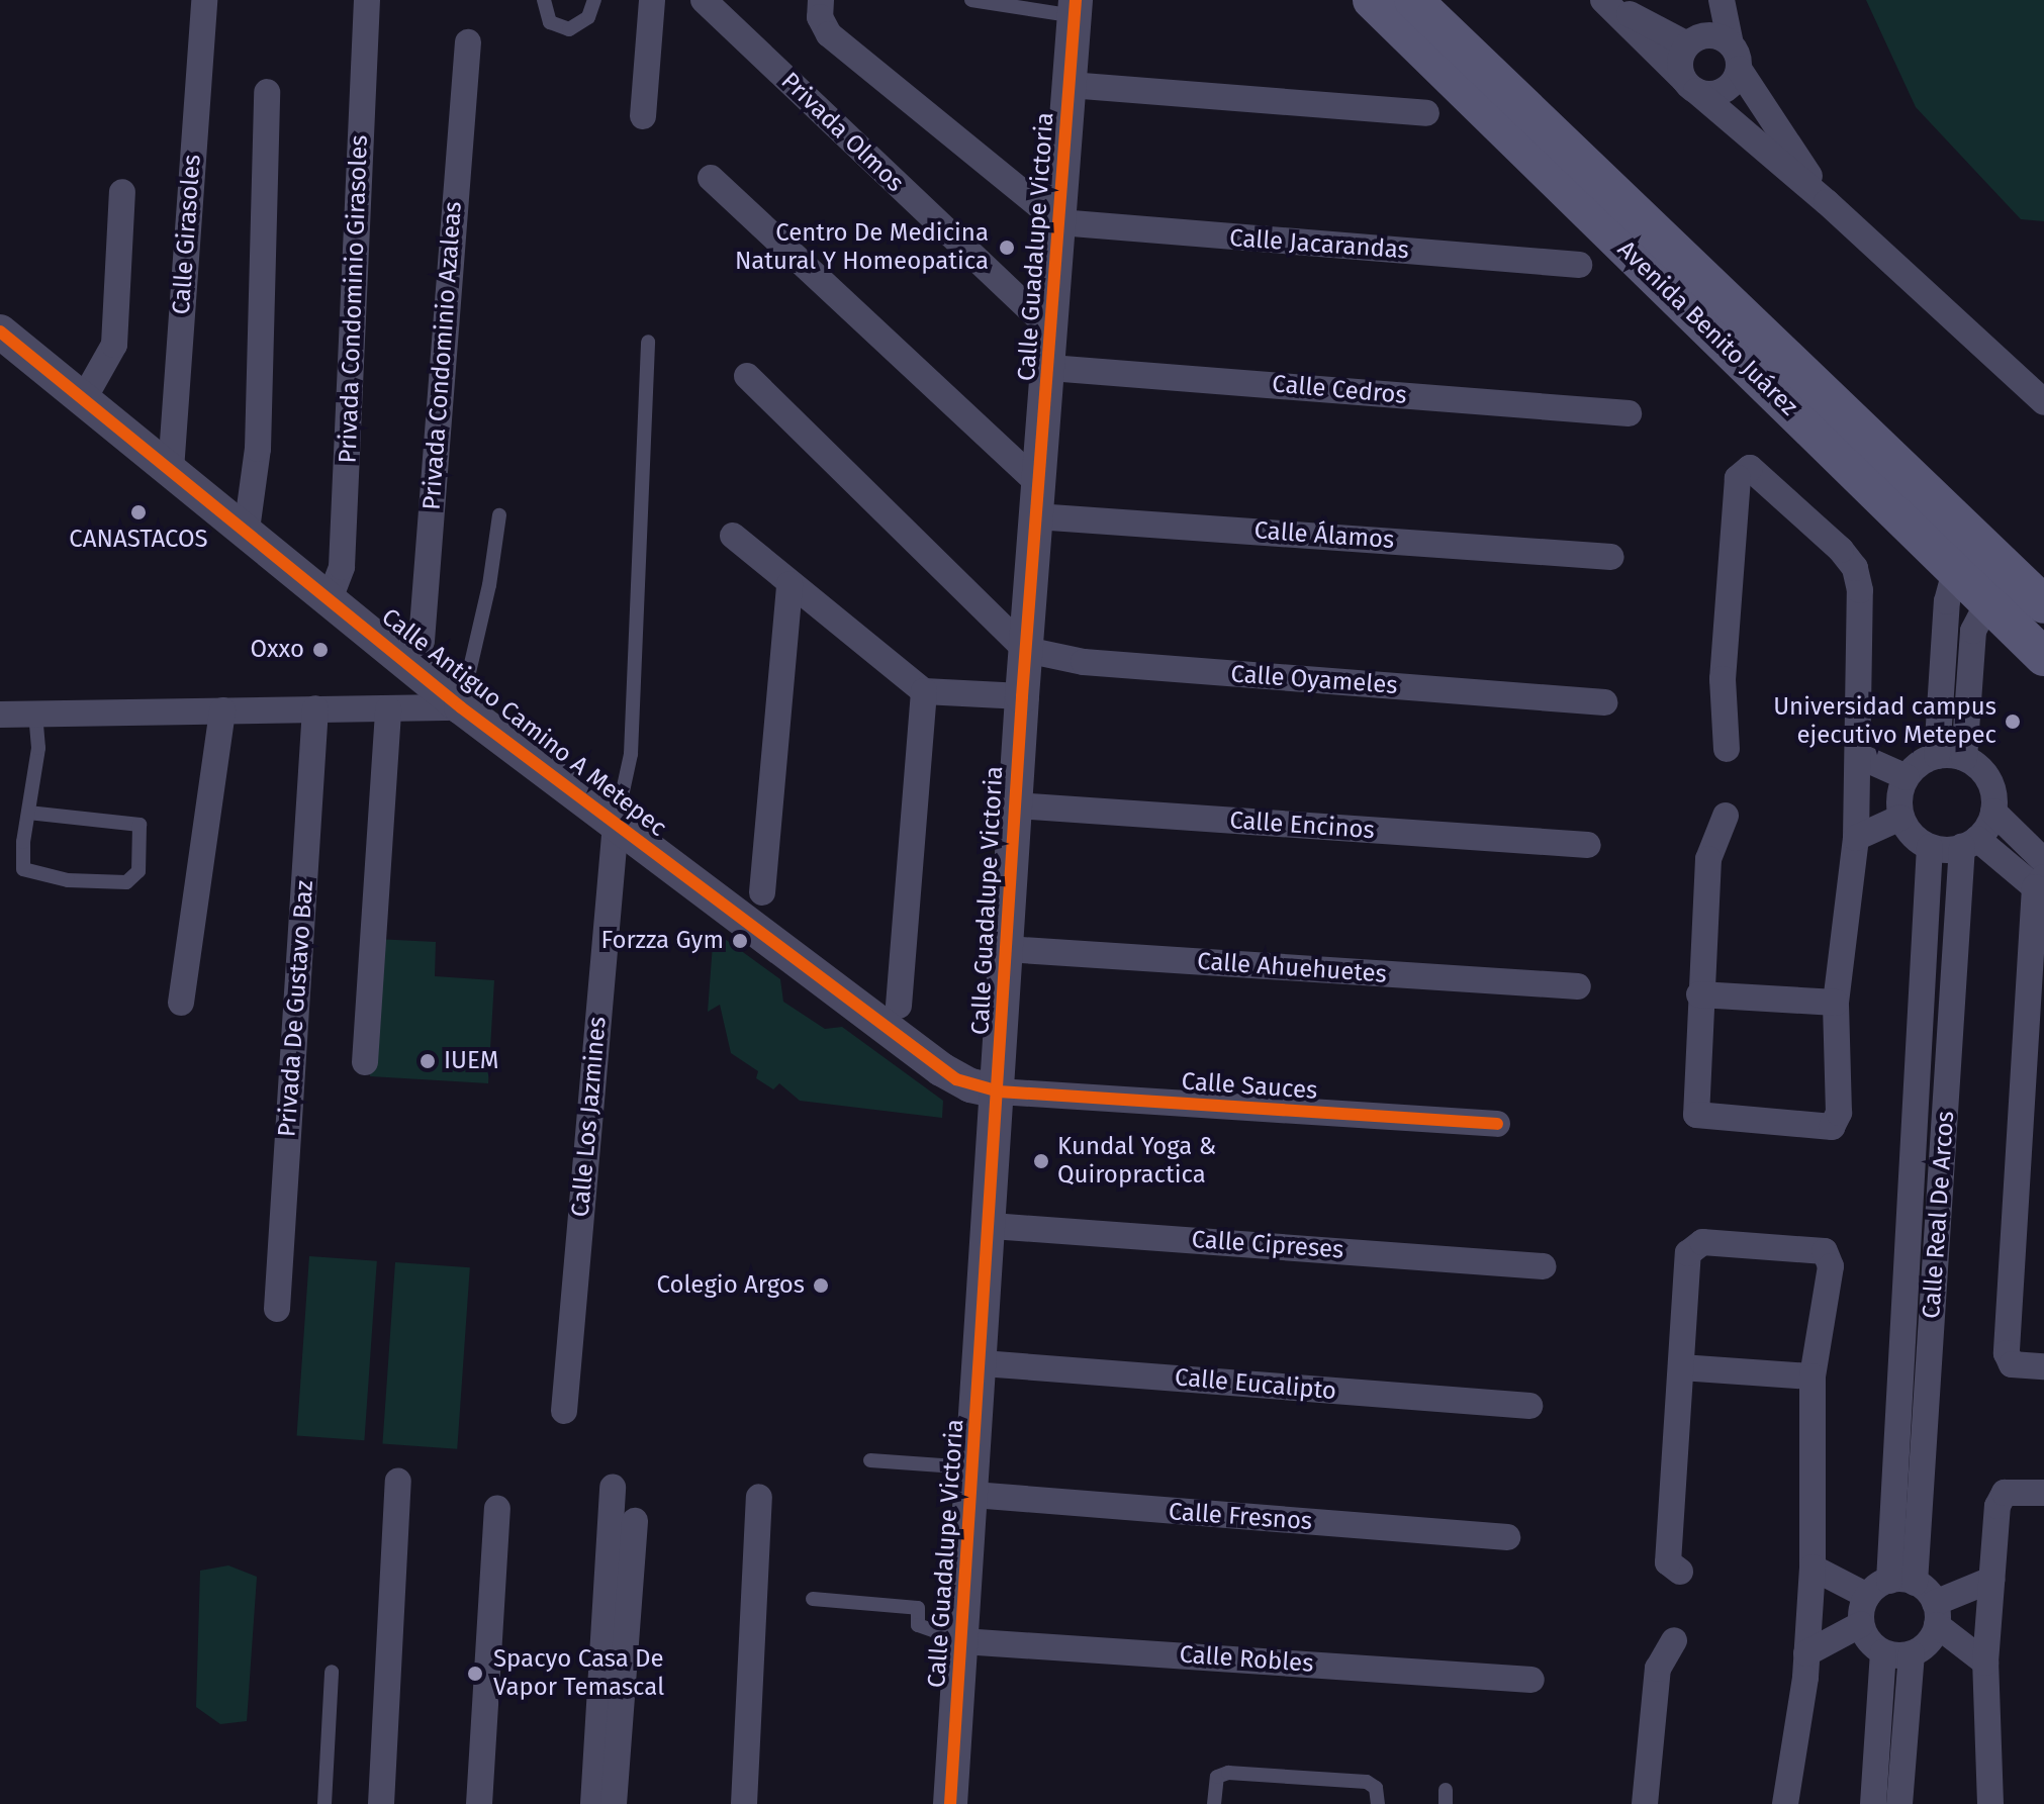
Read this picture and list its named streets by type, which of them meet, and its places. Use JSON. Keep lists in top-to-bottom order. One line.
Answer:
{"streets":{"main road":["Avenida Benito Juárez"],"street":["Privada Olmos","Calle Girasoles","Calle Jacarandas","Calle Guadalupe Victoria","Privada Condominio Girasoles","Privada Condominio Azaleas","Calle Cedros","Calle Álamos","Calle Oyameles","Calle Antiguo Camino A Metepec","Calle Encinos","Calle Ahuehuetes","Privada De Gustavo Baz","Calle Sauces","Calle Los Jazmines","Calle Real De Arcos","Calle Cipreses","Calle Eucalipto","Calle Fresnos","Calle Robles"]},"crossings":[["Privada Olmos","Calle Guadalupe Victoria"],["Calle Girasoles","Calle Antiguo Camino A Metepec"],["Calle Jacarandas","Calle Guadalupe Victoria"],["Calle Guadalupe Victoria","Calle Cedros"],["Calle Guadalupe Victoria","Calle Álamos"],["Calle Guadalupe Victoria","Calle Oyameles"],["Calle Guadalupe Victoria","Calle Antiguo Camino A Metepec"],["Calle Guadalupe Victoria","Calle Encinos"],["Calle Guadalupe Victoria","Calle Ahuehuetes"],["Calle Guadalupe Victoria","Calle Sauces"],["Calle Guadalupe Victoria","Calle Cipreses"],["Calle Guadalupe Victoria","Calle Eucalipto"],["Calle Guadalupe Victoria","Calle Fresnos"],["Calle Guadalupe Victoria","Calle Robles"],["Privada Condominio Girasoles","Calle Antiguo Camino A Metepec"],["Privada Condominio Azaleas","Calle Antiguo Camino A Metepec"],["Calle Antiguo Camino A Metepec","Calle Sauces"],["Calle Antiguo Camino A Metepec","Calle Los Jazmines"]],"places":["Centro De Medicina Natural Y Homeopatica","CANASTACOS","Oxxo","Universidad campus ejecutivo Metepec","Forzza Gym","IUEM","Kundal Yoga & Quiropractica","Colegio Argos","Spacyo Casa De Vapor Temascal"]}
